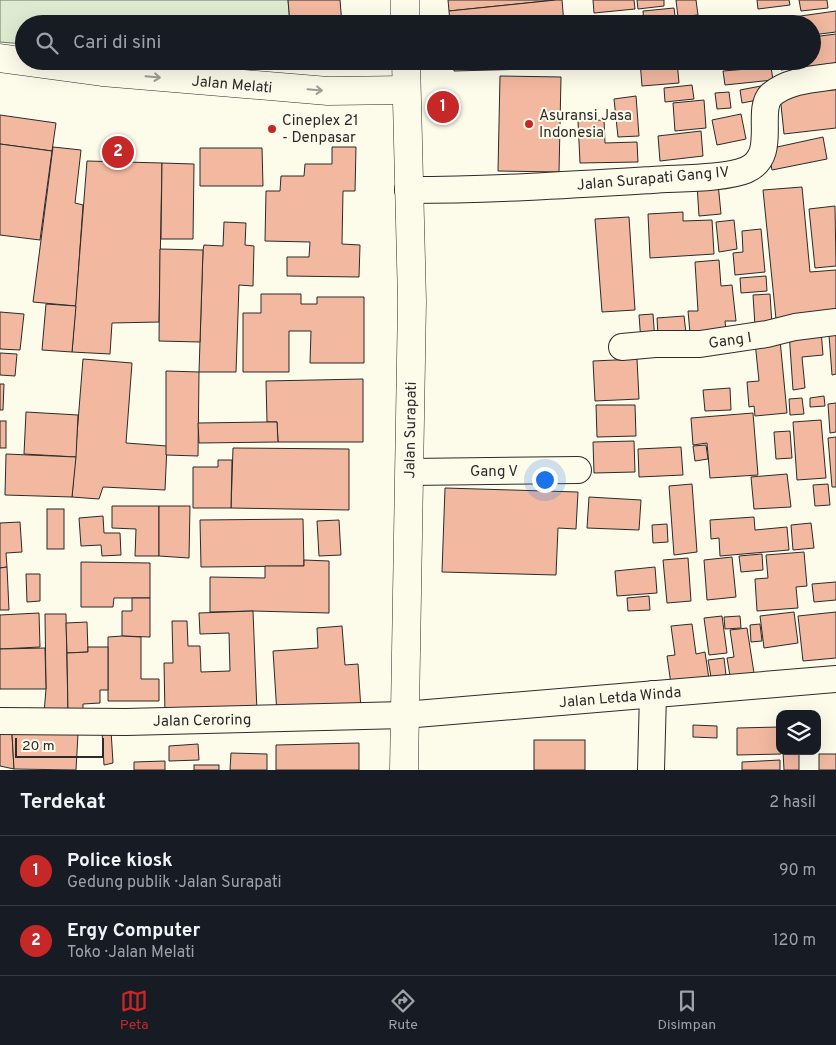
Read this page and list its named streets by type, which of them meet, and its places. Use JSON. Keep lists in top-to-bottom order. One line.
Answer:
{"streets":{"main road":["Jalan Melati","Jalan Surapati"],"street":["Jalan Surapati Gang IV","Gang I","Gang V","Jalan Letda Winda","Jalan Ceroring"]},"crossings":[["Jalan Melati","Jalan Surapati"],["Jalan Surapati Gang IV","Jalan Surapati"],["Jalan Surapati","Gang V"],["Jalan Surapati","Jalan Letda Winda"],["Jalan Surapati","Jalan Ceroring"],["Jalan Letda Winda","Jalan Ceroring"]],"one_way":["Jalan Melati"],"places":["Asuransi Jasa Indonesia","Cineplex 21 - Denpasar"],"scale_bar":"20 m","page":{"search":"Cari di sini","pins":["1","2"],"scale":"20 m","heading":["Terdekat","2 hasil"],"list":[{"mark":"1","name":"Police kiosk","note":"Gedung publik · Jalan Surapati","value":"90 m"},{"mark":"2","name":"Ergy Computer","note":"Toko · Jalan Melati","value":"120 m"}],"nav":["Peta","Rute","Disimpan"]}}
